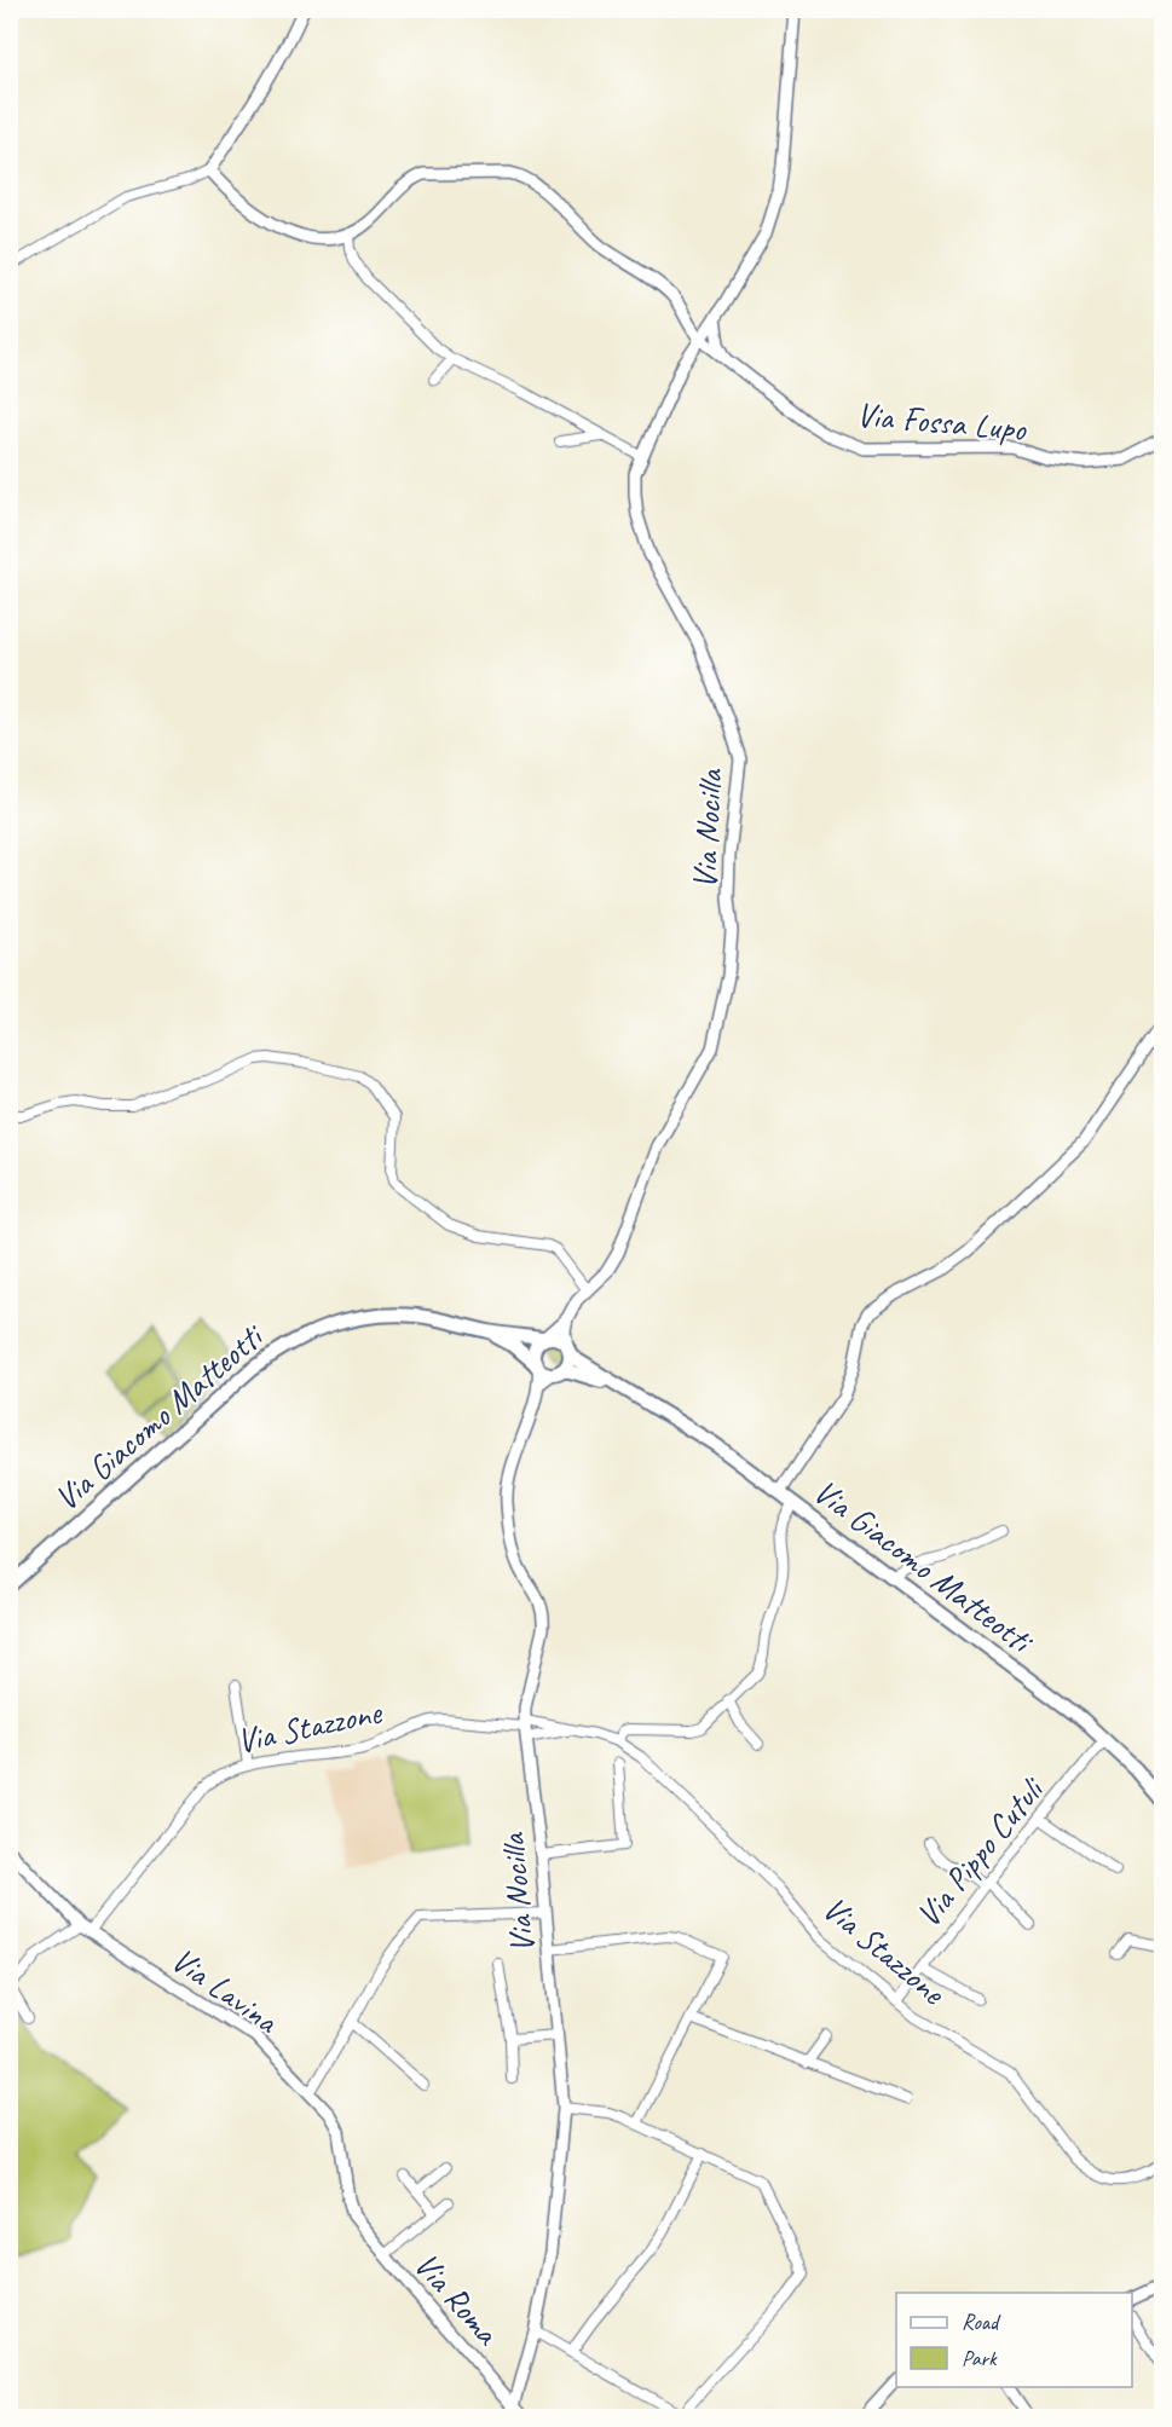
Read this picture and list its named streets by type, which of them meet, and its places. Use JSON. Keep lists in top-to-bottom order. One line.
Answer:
{"streets":{"main road":["Via Giacomo Matteotti"],"street":["Via Fossa Lupo","Via Nocilla","Via Stazzone","Via Pippo Cutuli","Via Lavina","Via Roma"]},"crossings":[["Via Fossa Lupo","Via Nocilla"],["Via Nocilla","Via Stazzone"],["Via Nocilla","Via Roma"],["Via Giacomo Matteotti","Via Pippo Cutuli"],["Via Stazzone","Via Pippo Cutuli"],["Via Stazzone","Via Lavina"],["Via Lavina","Via Roma"]],"legend":["Road","Park"]}
